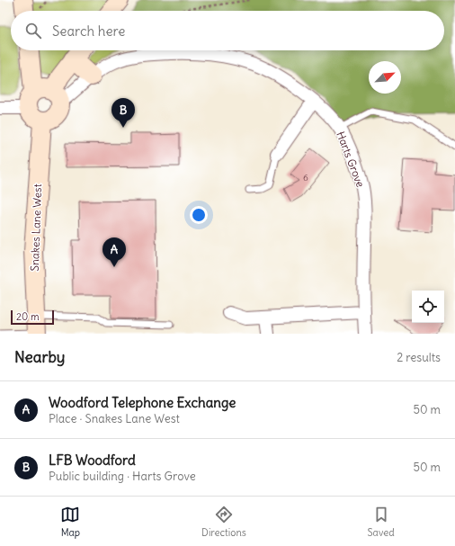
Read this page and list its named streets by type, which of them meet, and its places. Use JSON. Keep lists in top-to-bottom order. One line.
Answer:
{"streets":{"street":["Harts Grove","Snakes Lane West"]},"crossings":[["Harts Grove","Snakes Lane West"]],"house_numbers":["6"],"scale_bar":"20 m","north":"top right","page":{"search":"Search here","pins":["B","A"],"scale":"20 m","heading":["Nearby","2 results"],"list":[{"mark":"A","name":"Woodford Telephone Exchange","note":"Place · Snakes Lane West","value":"50 m"},{"mark":"B","name":"LFB Woodford","note":"Public building · Harts Grove","value":"50 m"}],"nav":["Map","Directions","Saved"]}}
